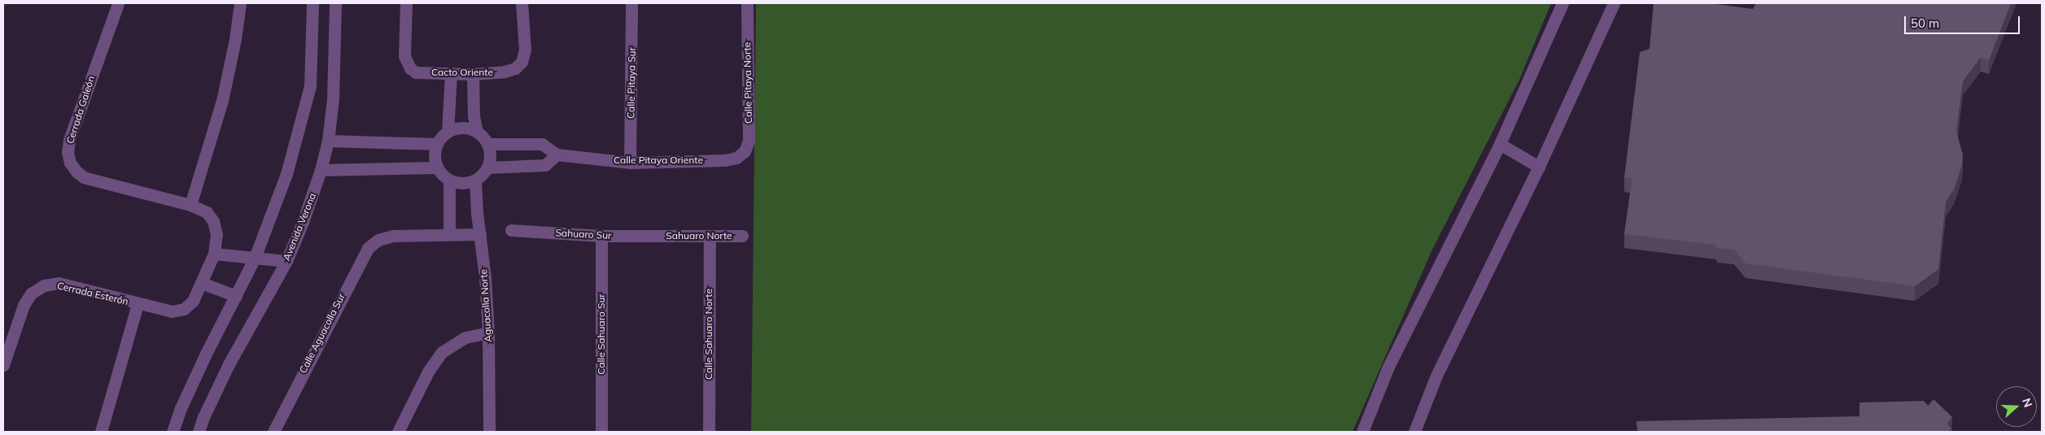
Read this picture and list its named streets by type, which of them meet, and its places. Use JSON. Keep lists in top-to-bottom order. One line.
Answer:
{"streets":{"street":["Cacto Oriente","Calle Pitaya Sur","Calle Pitaya Norte","Cerrada Galeón","Calle Pitaya Oriente","Avenida Verona","Sahuaro Sur","Sahuaro Norte","Cerrada Esterón","Aguacolla Norte","Calle Aguacolla Sur","Calle Sahuaro Sur","Calle Sahuaro Norte"]},"crossings":[["Calle Pitaya Sur","Calle Pitaya Oriente"],["Calle Pitaya Norte","Calle Pitaya Oriente"],["Cerrada Galeón","Cerrada Esterón"],["Calle Pitaya Oriente","Aguacolla Norte"],["Sahuaro Sur","Sahuaro Norte"],["Sahuaro Sur","Calle Sahuaro Sur"],["Sahuaro Norte","Calle Sahuaro Norte"]],"scale_bar":"50 m","north":"right"}
